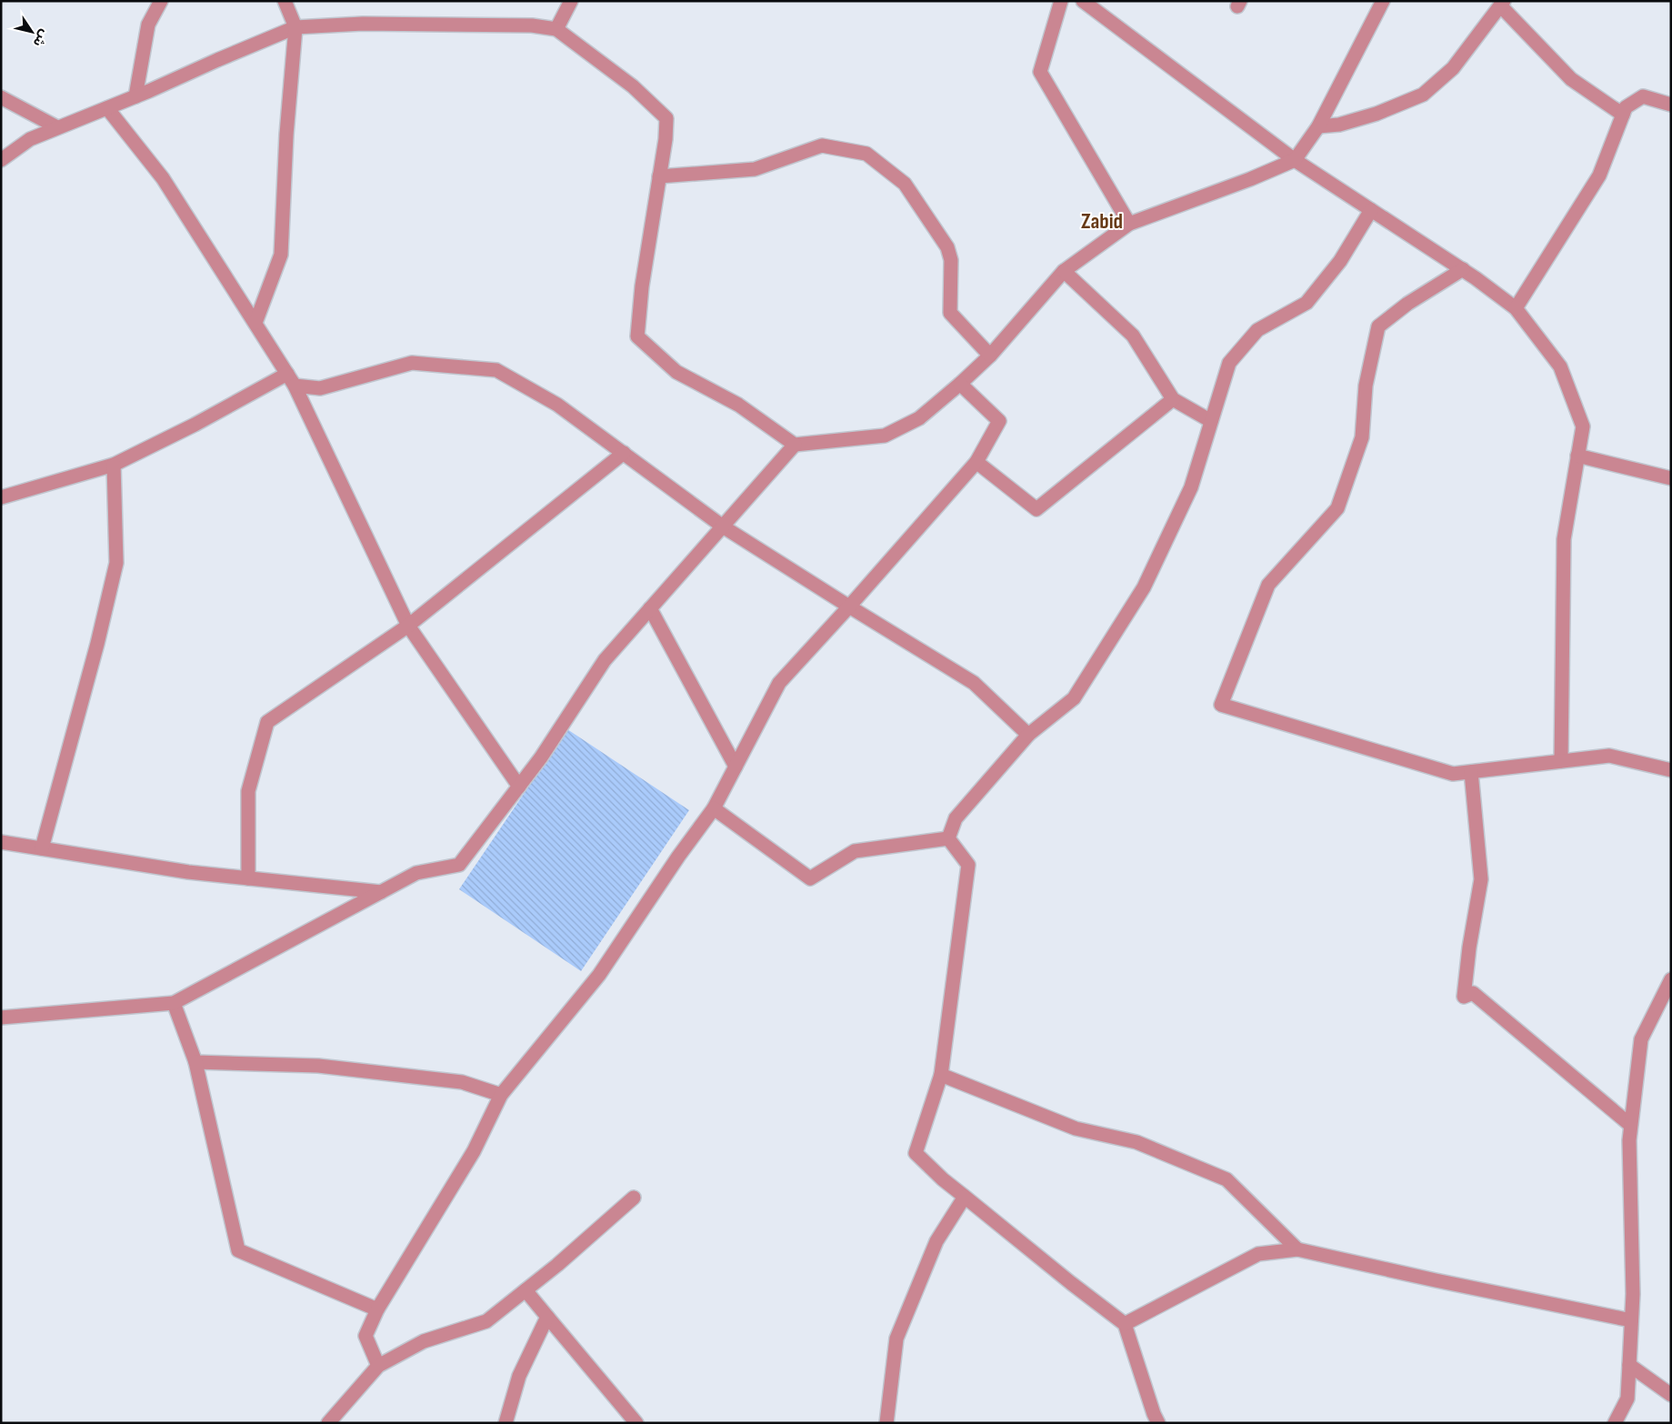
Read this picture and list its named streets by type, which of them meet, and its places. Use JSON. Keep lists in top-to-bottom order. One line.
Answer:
{"districts":["Zabid"],"north":"bottom right"}
